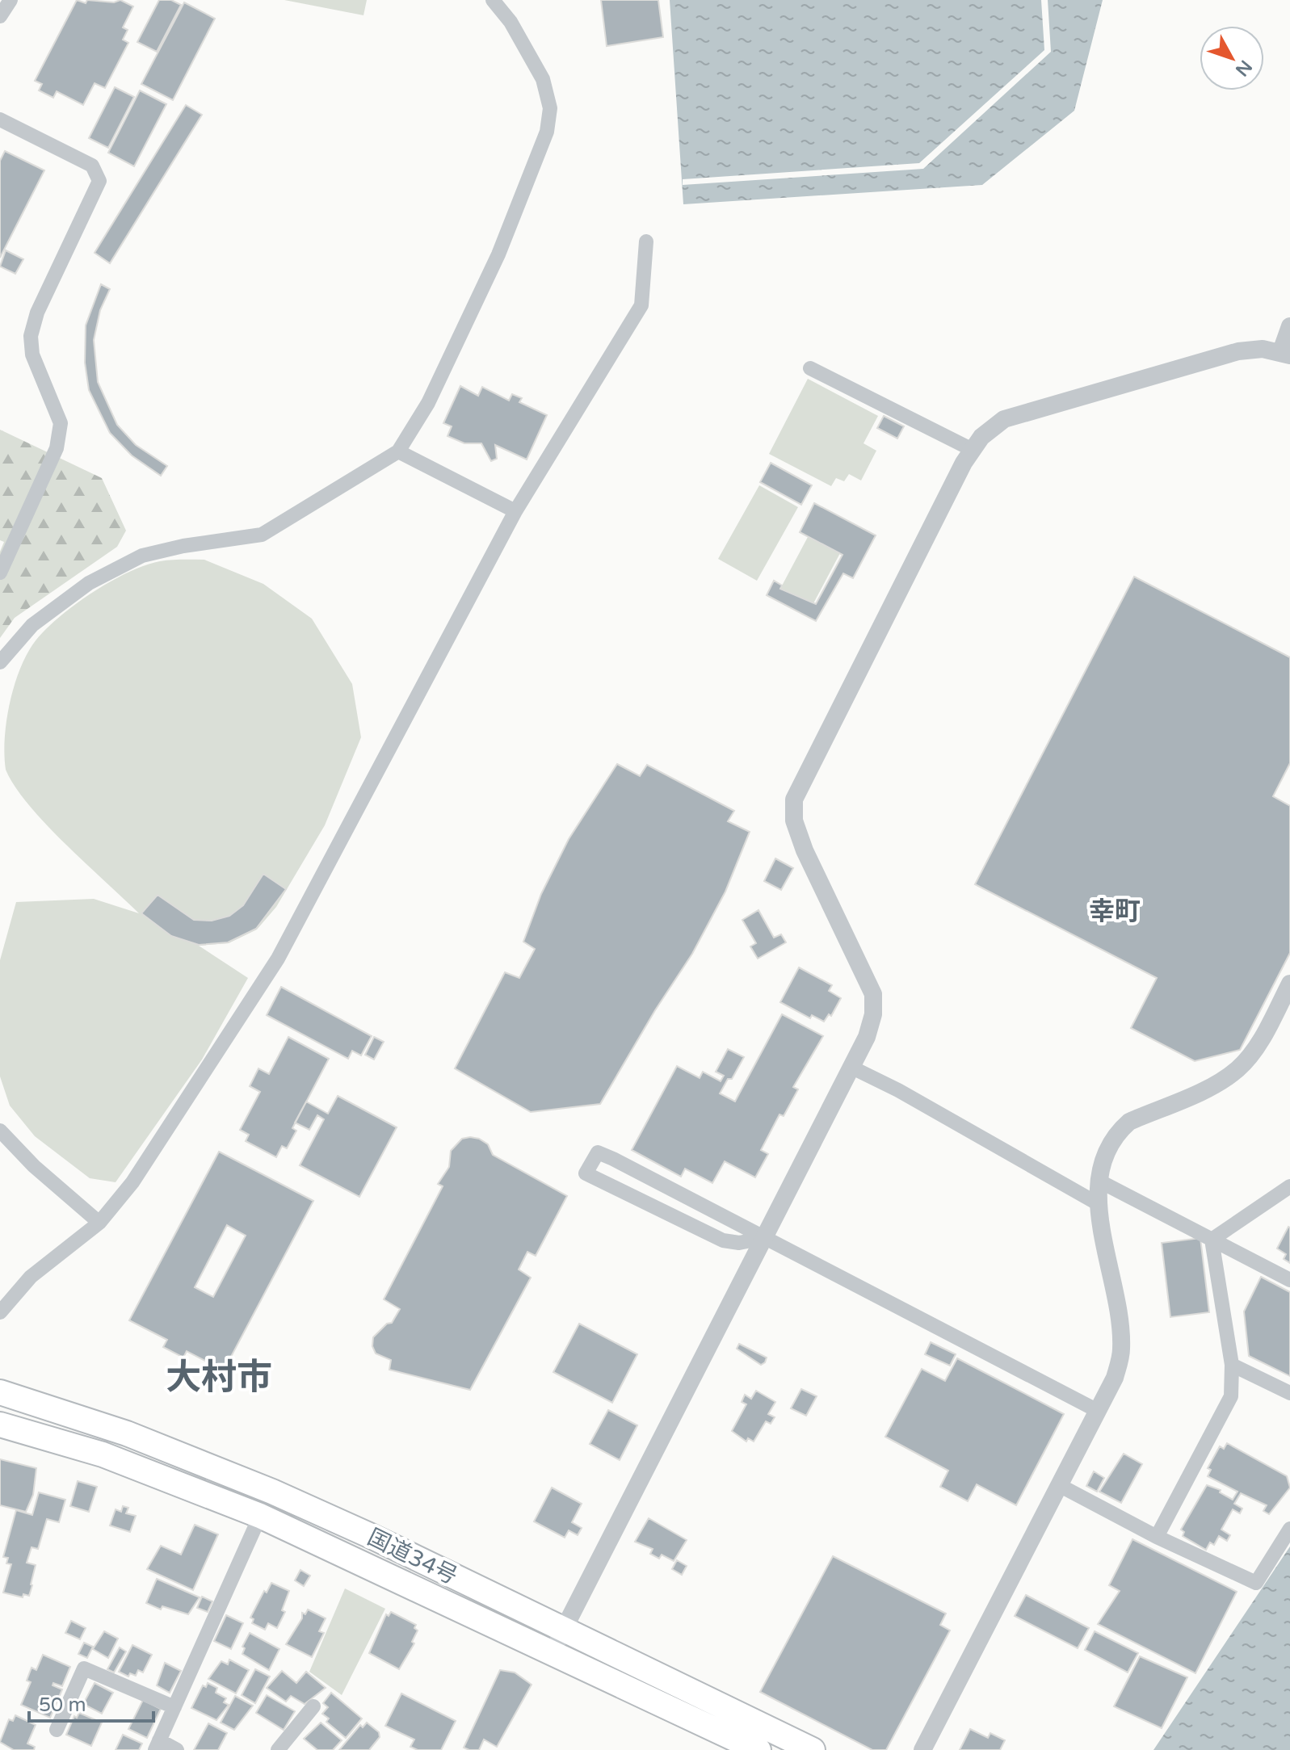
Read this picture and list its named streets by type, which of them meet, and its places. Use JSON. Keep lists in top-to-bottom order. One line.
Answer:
{"streets":{"highway":["国道34号"]},"districts":["幸町","大村市"],"scale_bar":"50 m","north":"bottom right"}
